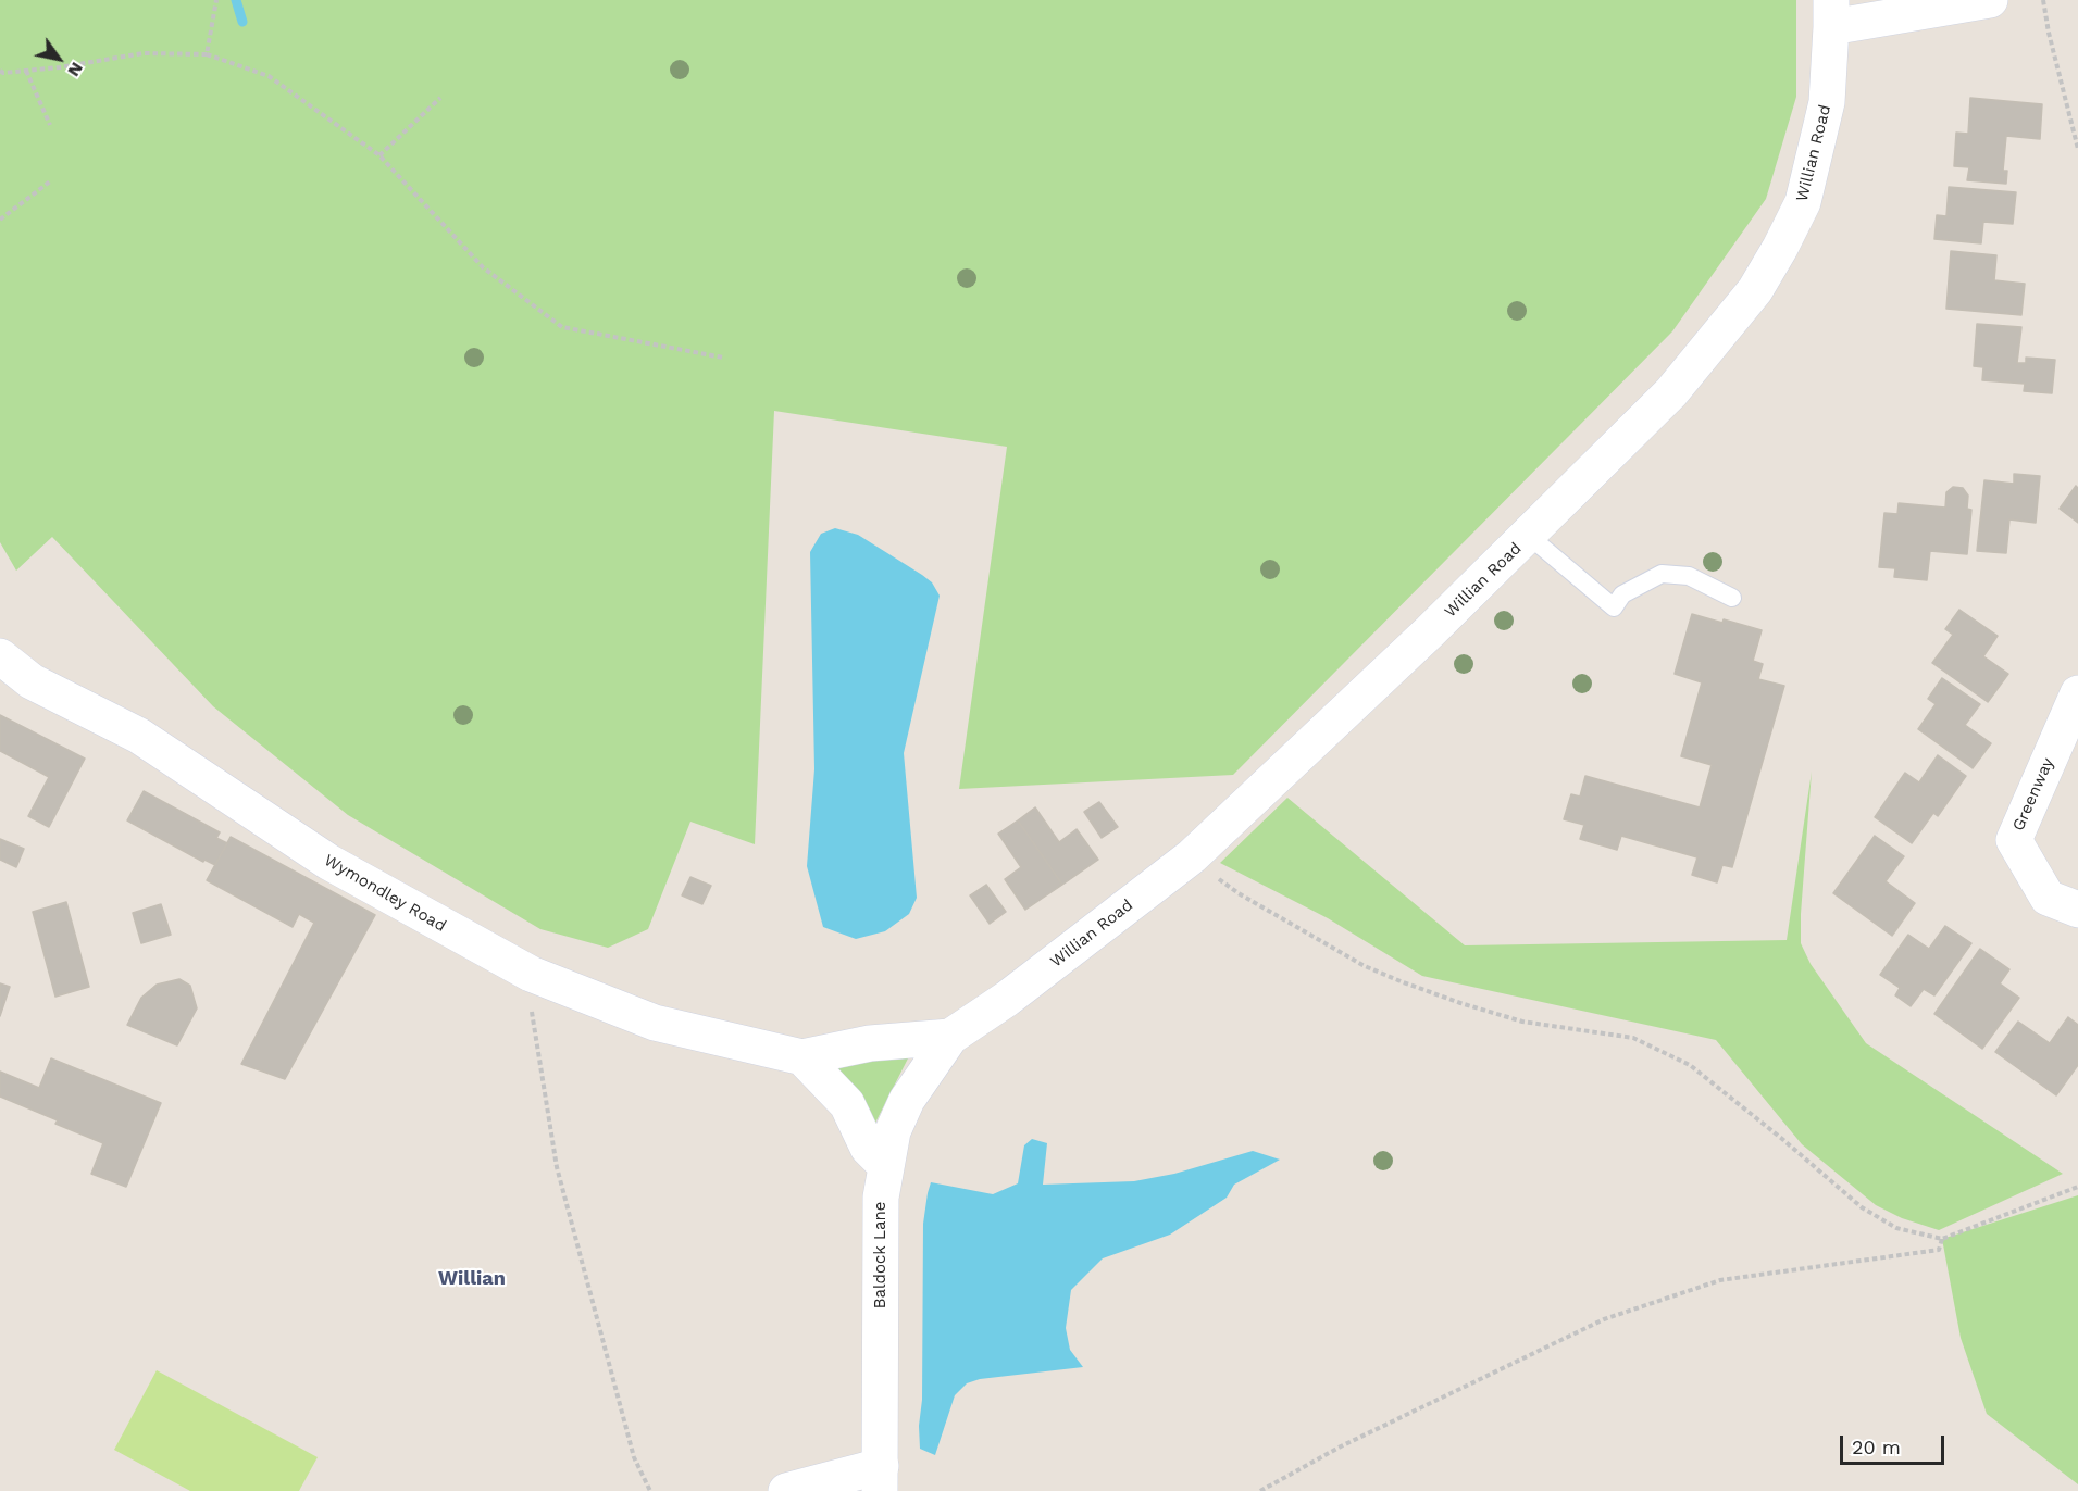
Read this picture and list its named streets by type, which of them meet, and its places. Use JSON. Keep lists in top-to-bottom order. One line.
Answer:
{"streets":{"street":["Willian Road","Greenway","Wymondley Road","Baldock Lane"]},"crossings":[["Willian Road","Wymondley Road"],["Willian Road","Baldock Lane"],["Wymondley Road","Baldock Lane"]],"districts":["Willian"],"scale_bar":"20 m","north":"bottom right"}
